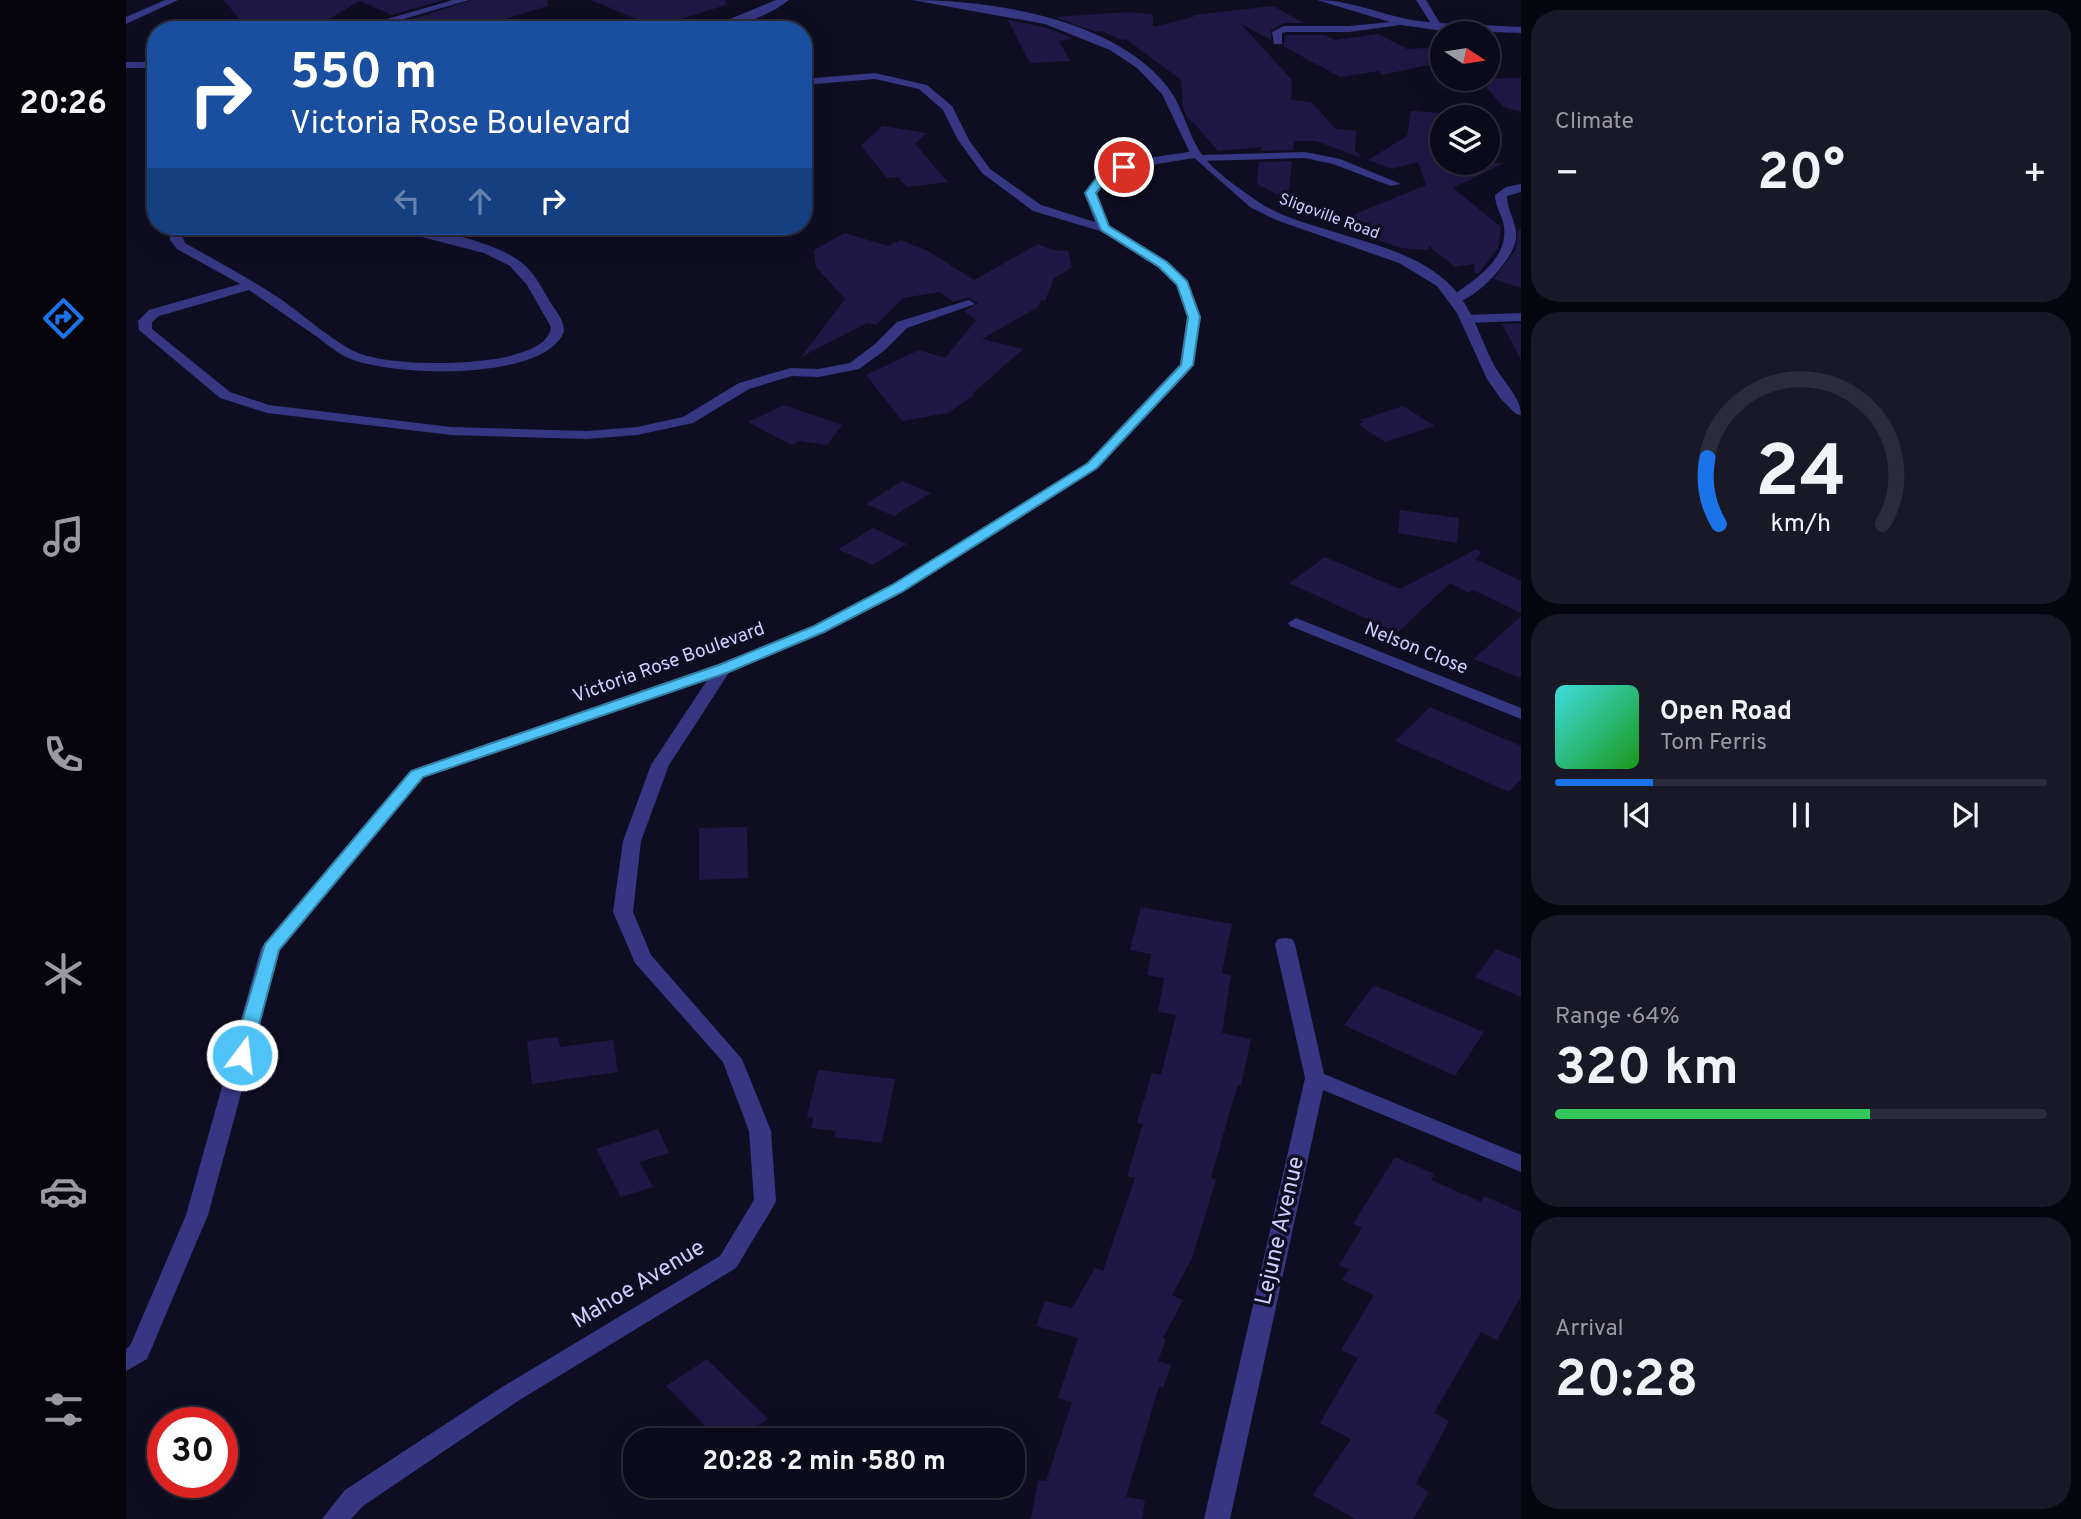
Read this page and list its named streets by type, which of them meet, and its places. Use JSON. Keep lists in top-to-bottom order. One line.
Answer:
{"streets":{"street":["Sligoville Road","Nelson Close","Victoria Rose Boulevard","Lejune Avenue","Mahoe Avenue"]},"crossings":[["Victoria Rose Boulevard","Mahoe Avenue"]],"north":"right","page":{"tabs":"20:26","tile":["Climate",["Range · 64%","320 km"],["Arrival","20:28"]],"turn":["550 m","Victoria Rose Boulevard"],"heat":["−","20°","+"],"song":["Open Road","Tom Ferris"],"limit":"30","trip":"20:28 · 2 min · 580 m","gauge":["24","km/h"]}}
